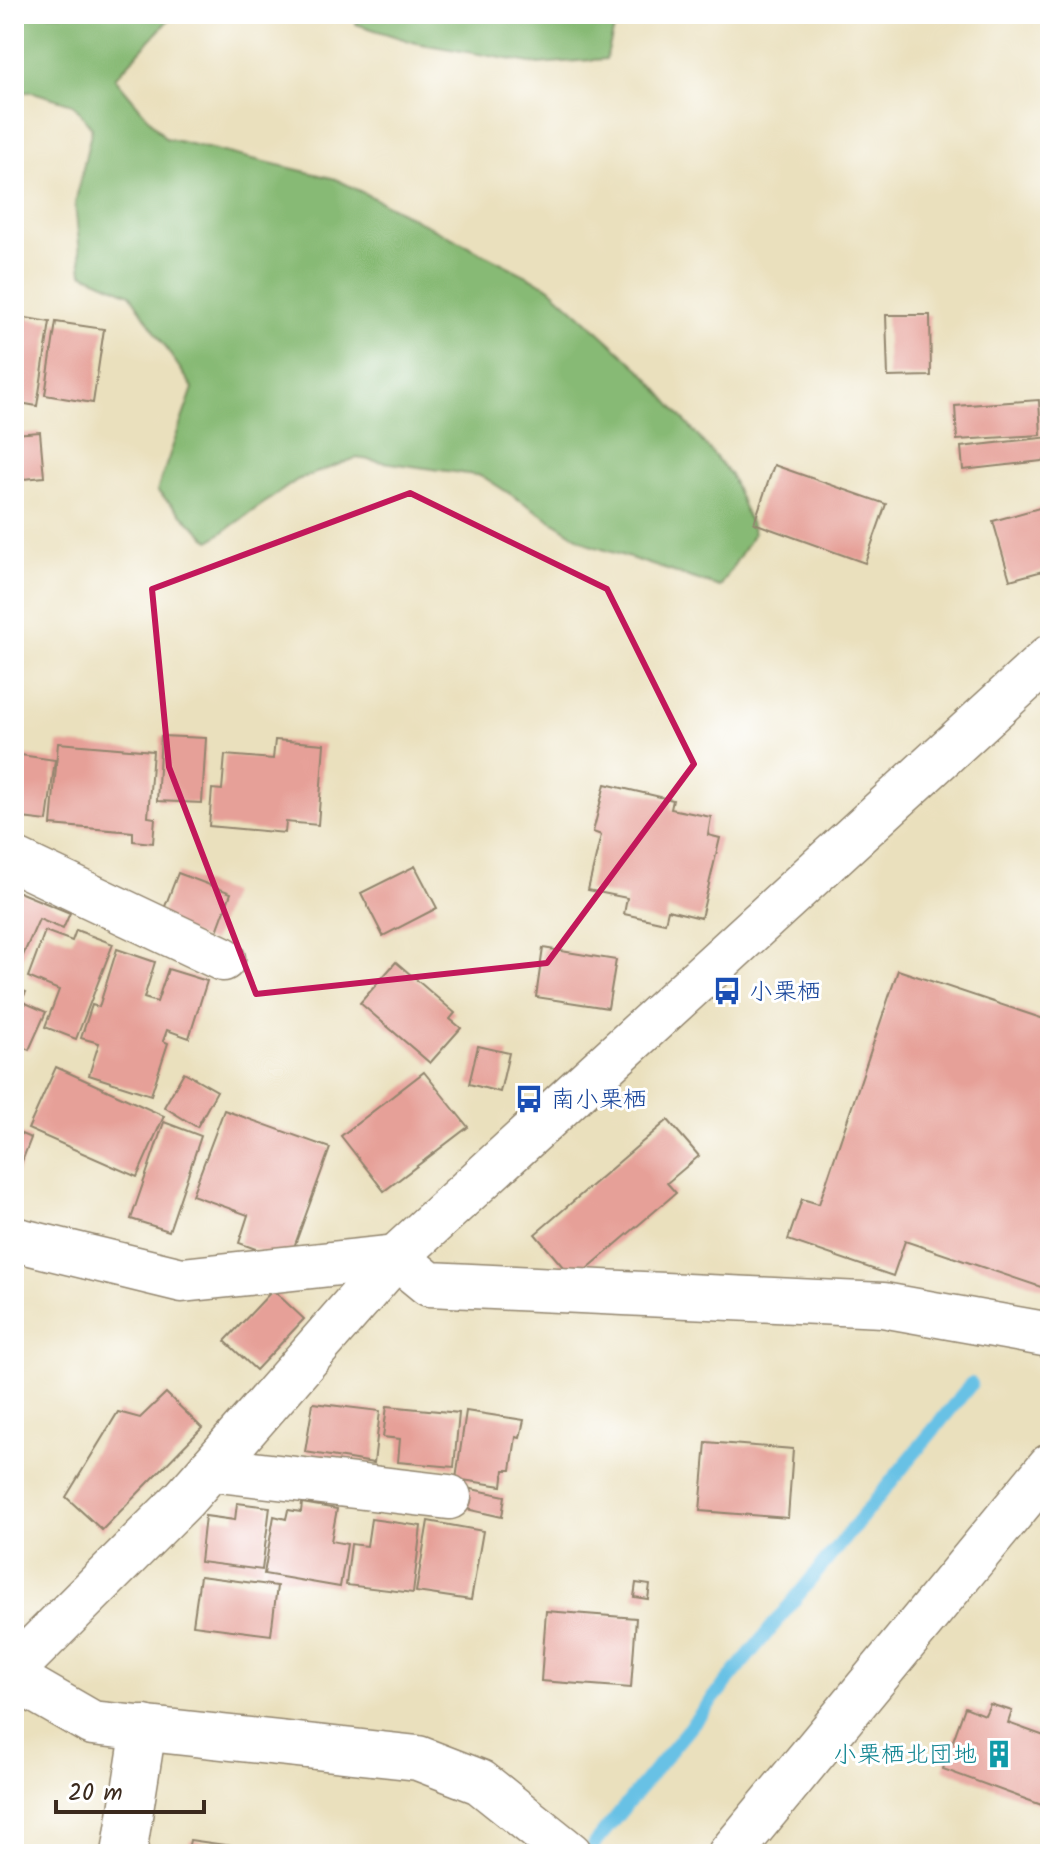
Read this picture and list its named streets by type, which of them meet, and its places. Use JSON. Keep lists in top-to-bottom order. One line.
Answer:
{"places":{"bus stop":["小栗栖","南小栗栖"],"building":["小栗栖北団地"]},"scale_bar":"20 m"}
